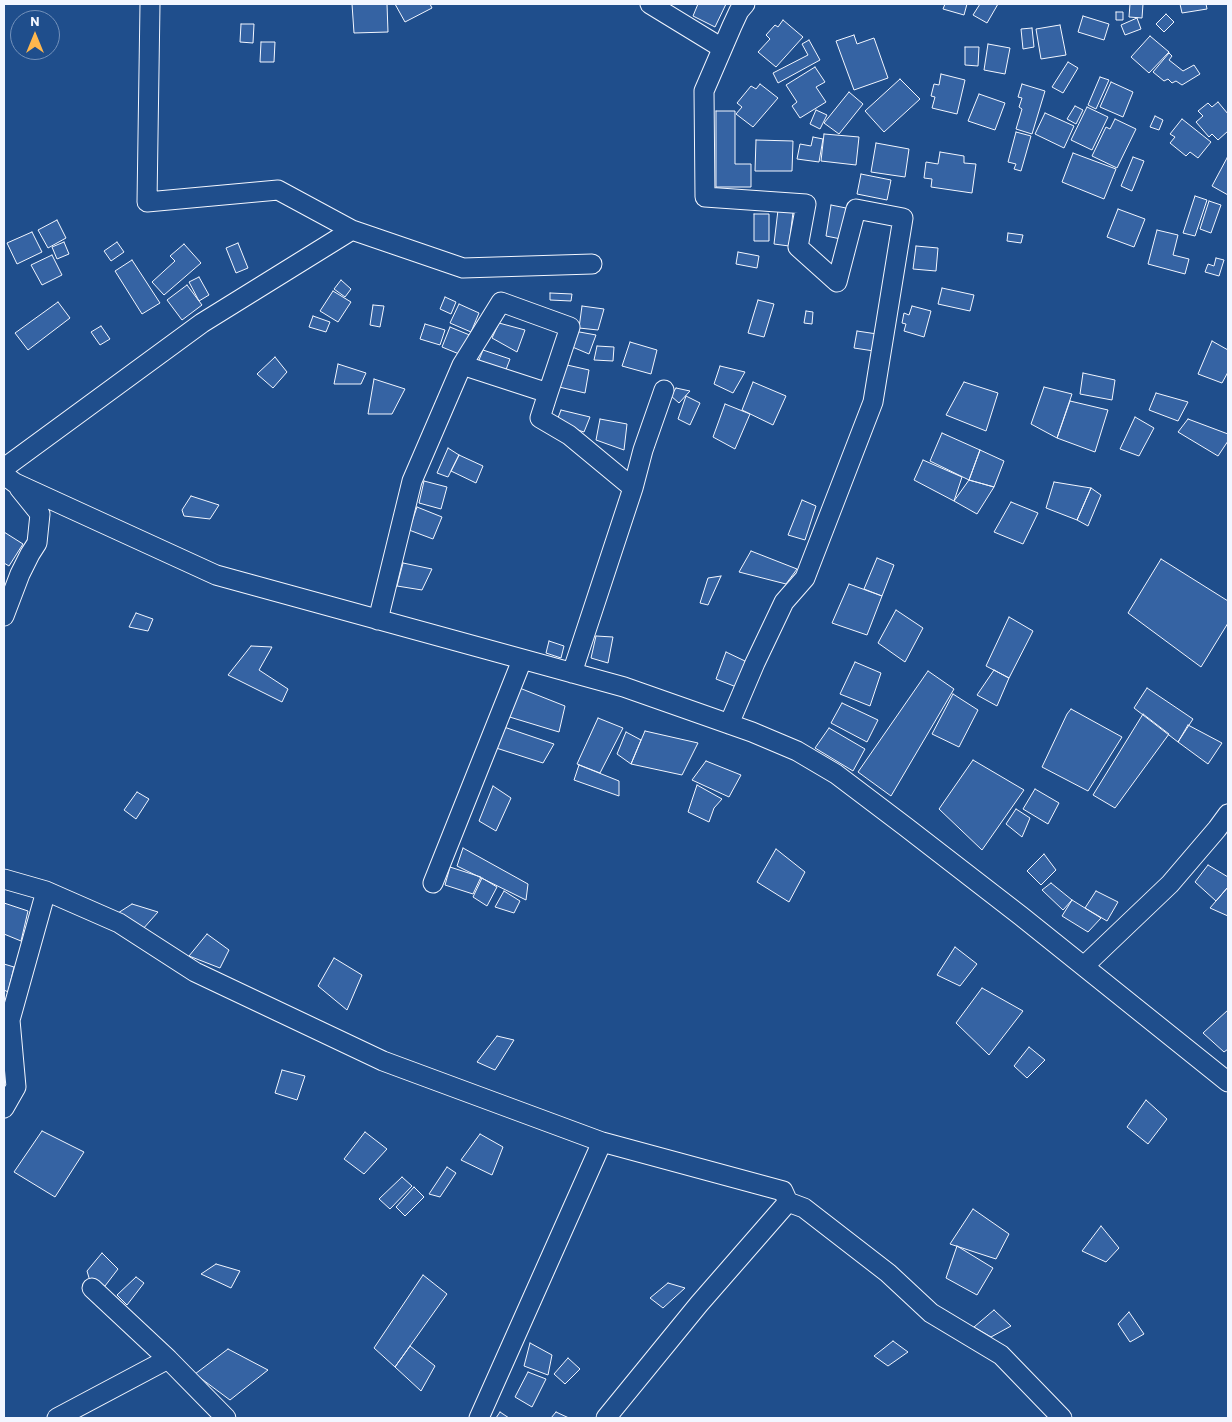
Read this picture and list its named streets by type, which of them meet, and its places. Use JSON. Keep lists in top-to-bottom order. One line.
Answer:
{"north":"top"}
